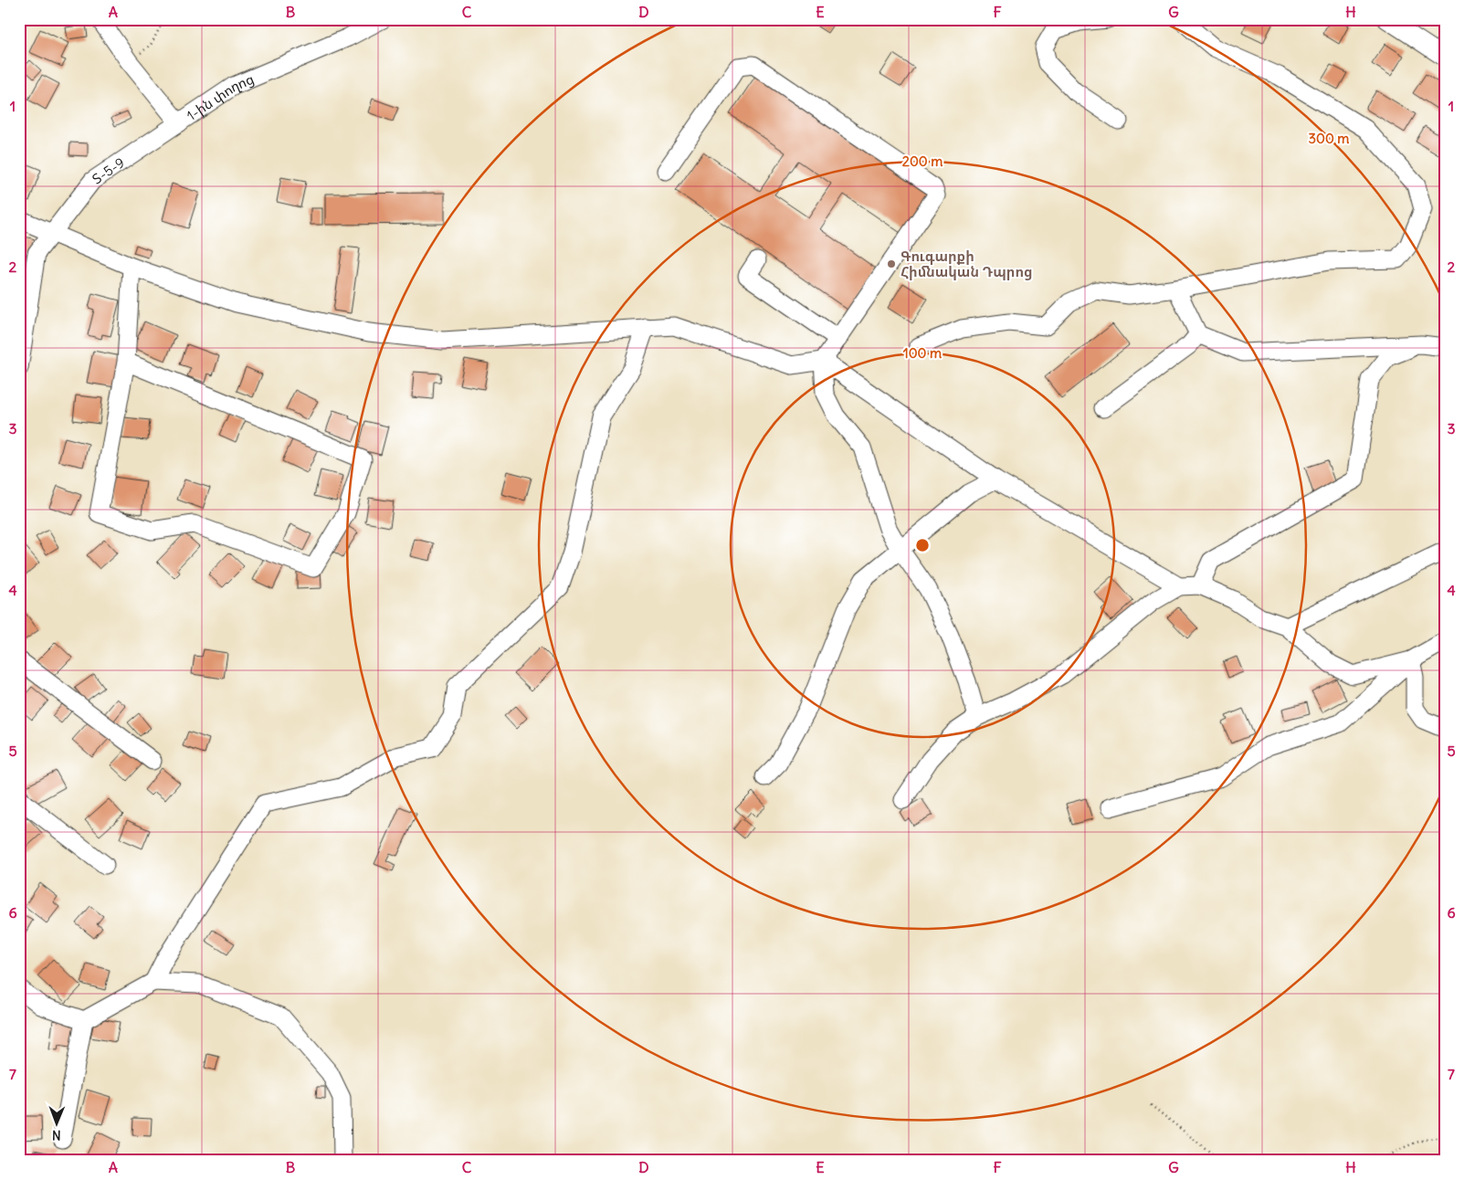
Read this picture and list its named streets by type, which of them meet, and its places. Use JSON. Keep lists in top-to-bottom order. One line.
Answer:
{"streets":{"street":["1-ին փողոց","Տ-5-9"]},"crossings":[["1-ին փողոց","Տ-5-9"]],"places":["Գուգարքի Հիմնական Դպրոց"],"north":"bottom","grid":{"columns":["A","B","C","D","E","F","G","H"],"rows":["1","2","3","4","5","6","7"]},"rings":["300 m","200 m","100 m"]}
